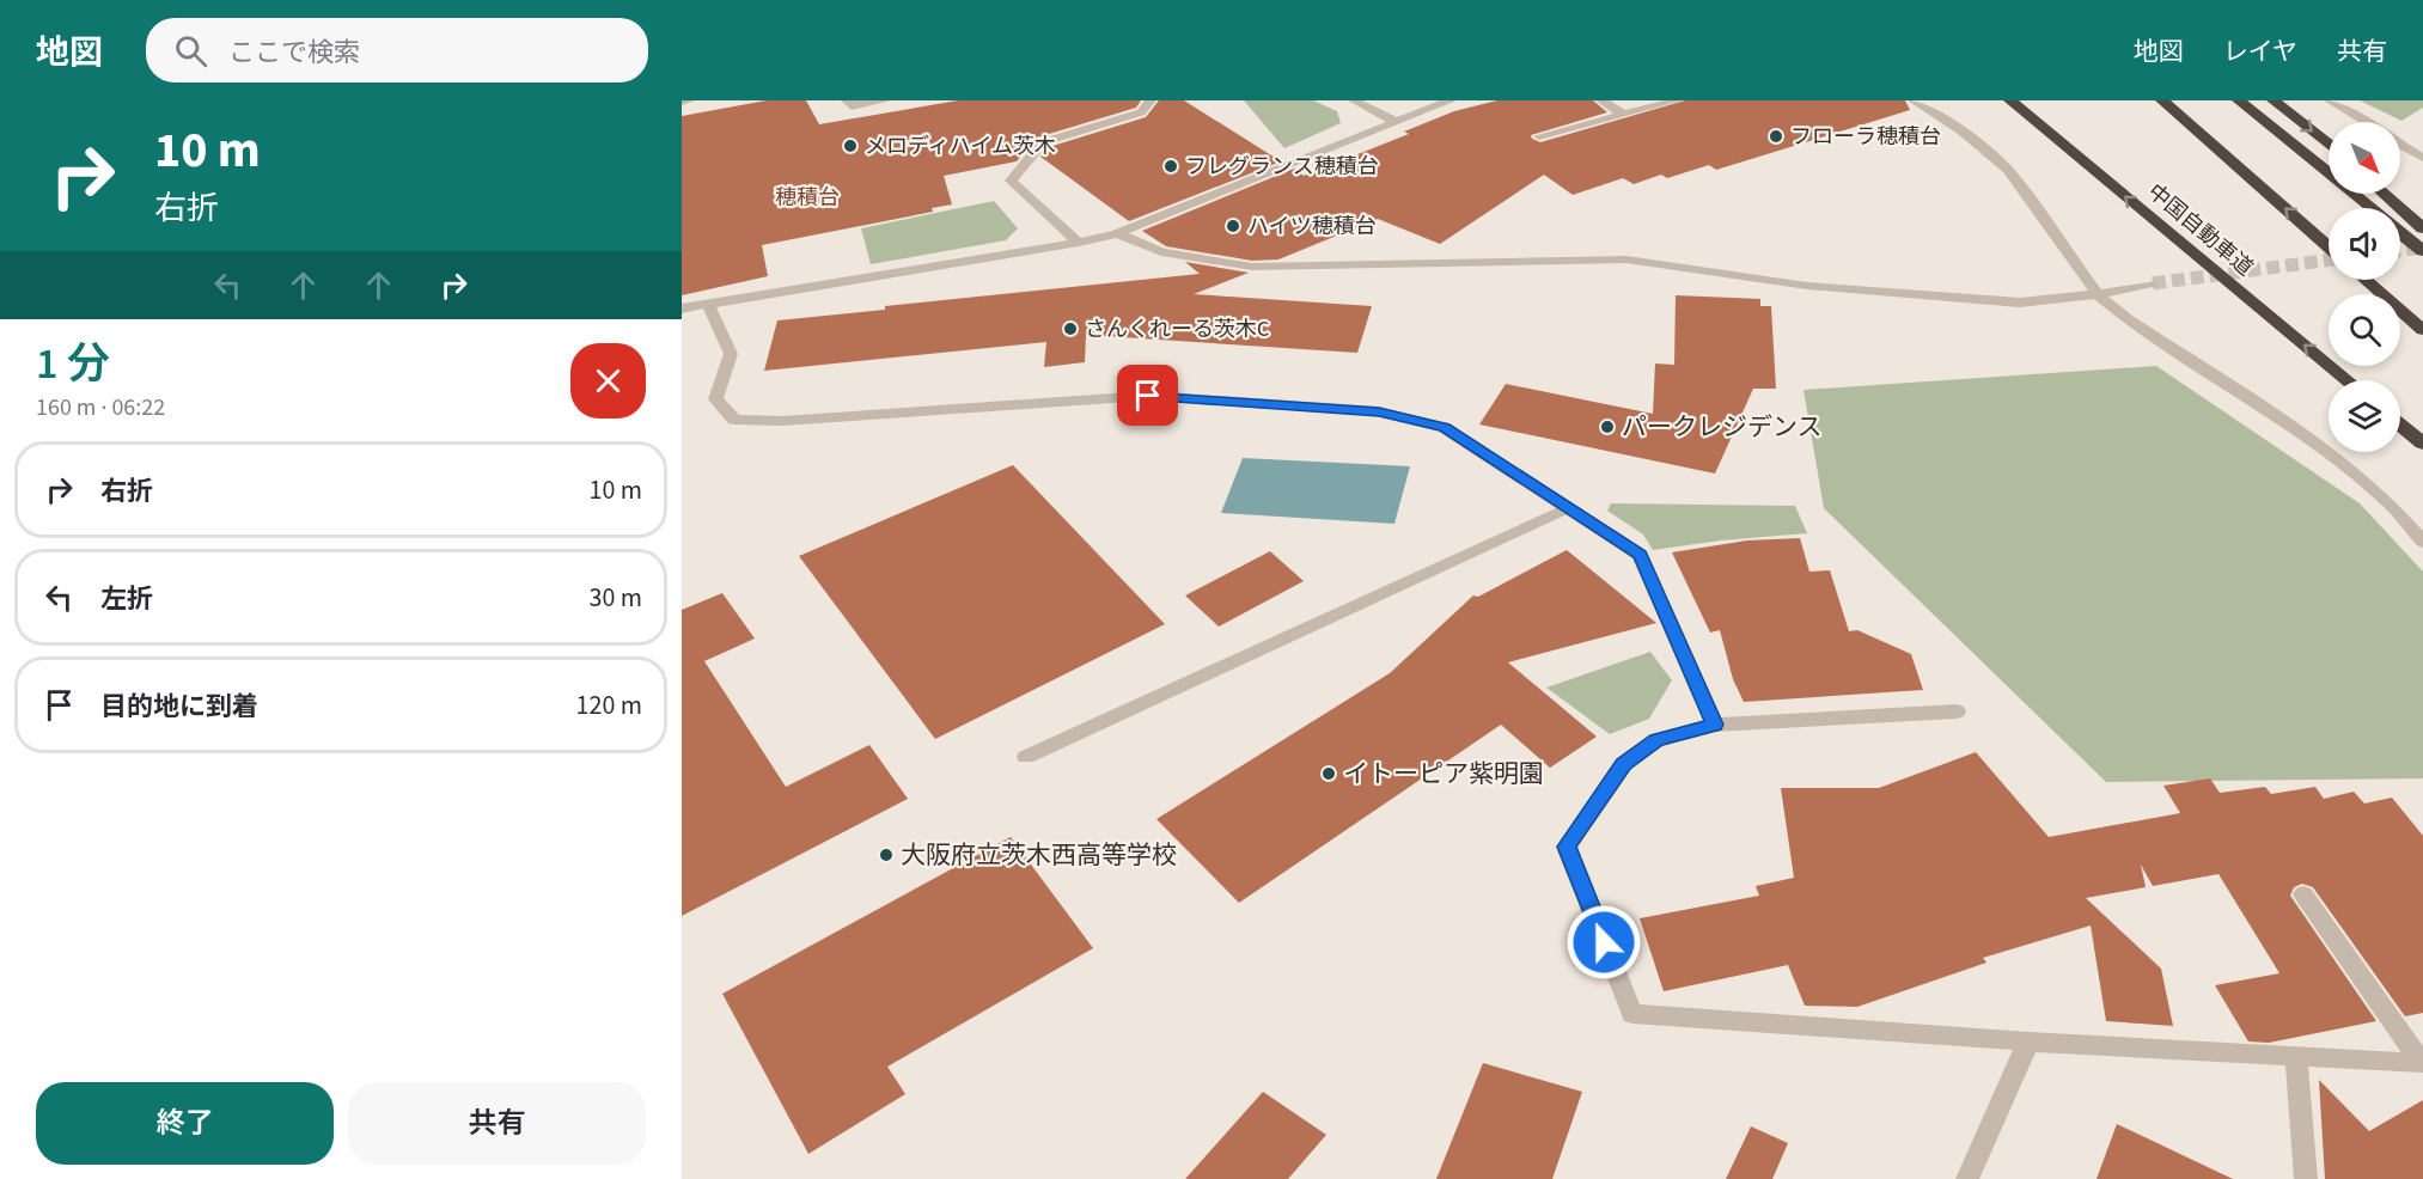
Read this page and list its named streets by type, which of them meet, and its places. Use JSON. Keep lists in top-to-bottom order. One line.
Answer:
{"streets":{"highway":["中国自動車道"]},"districts":["穂積台"],"places":["フローラ穂積台","メロディハイム茨木","フレグランス穂積台","ハイツ穂積台","さんくれーる茨木C","パークレジデンス","イトーピア紫明園","大阪府立茨木西高等学校"],"north":"bottom right","page":{"header":"地図","search":"ここで検索","nav":["地図","レイヤ","共有"],"turn":["10 m","右折"],"heading":["1 分","160 m · 06:22"],"list":[{"name":"右折","value":"10 m"},{"name":"左折","value":"30 m"},{"name":"目的地に到着","value":"120 m"}],"buttons":["終了","共有"]}}
